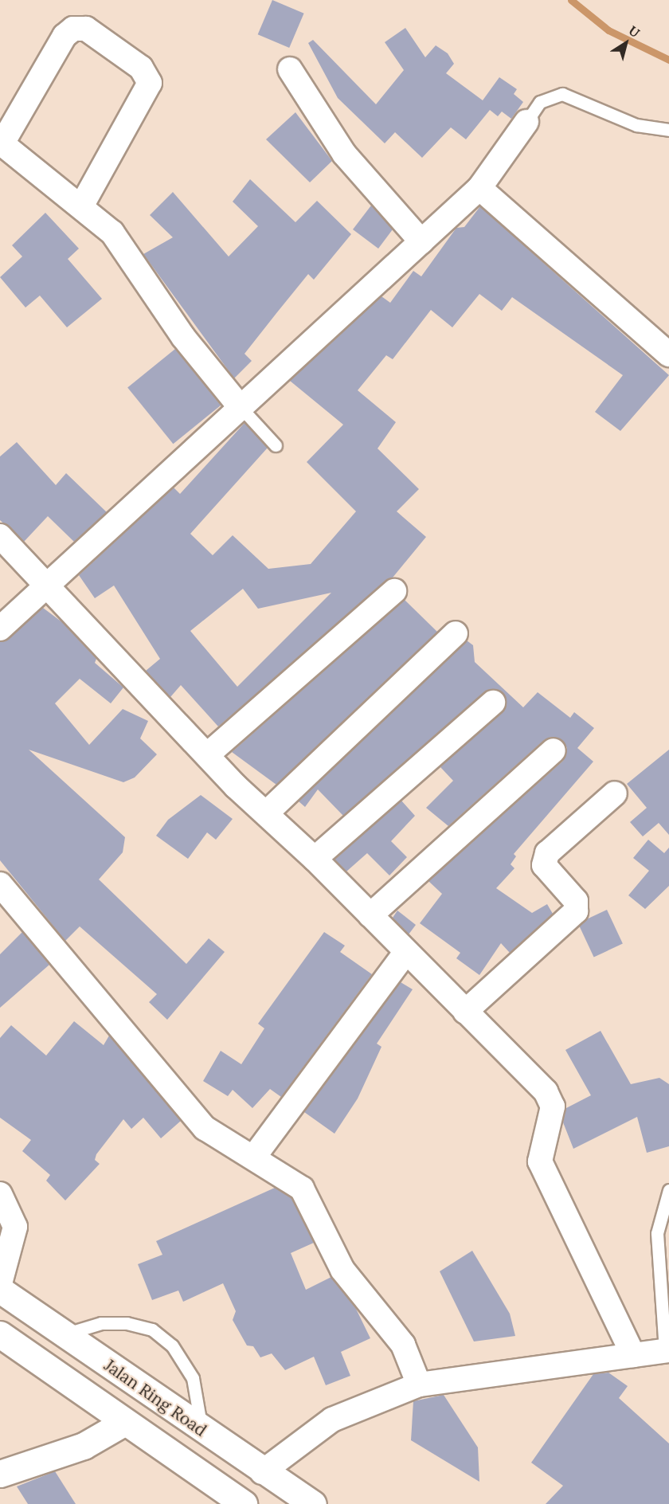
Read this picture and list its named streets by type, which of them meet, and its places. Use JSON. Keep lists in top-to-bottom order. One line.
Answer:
{"streets":{"main road":["Jalan Ring Road"]},"north":"top right"}
